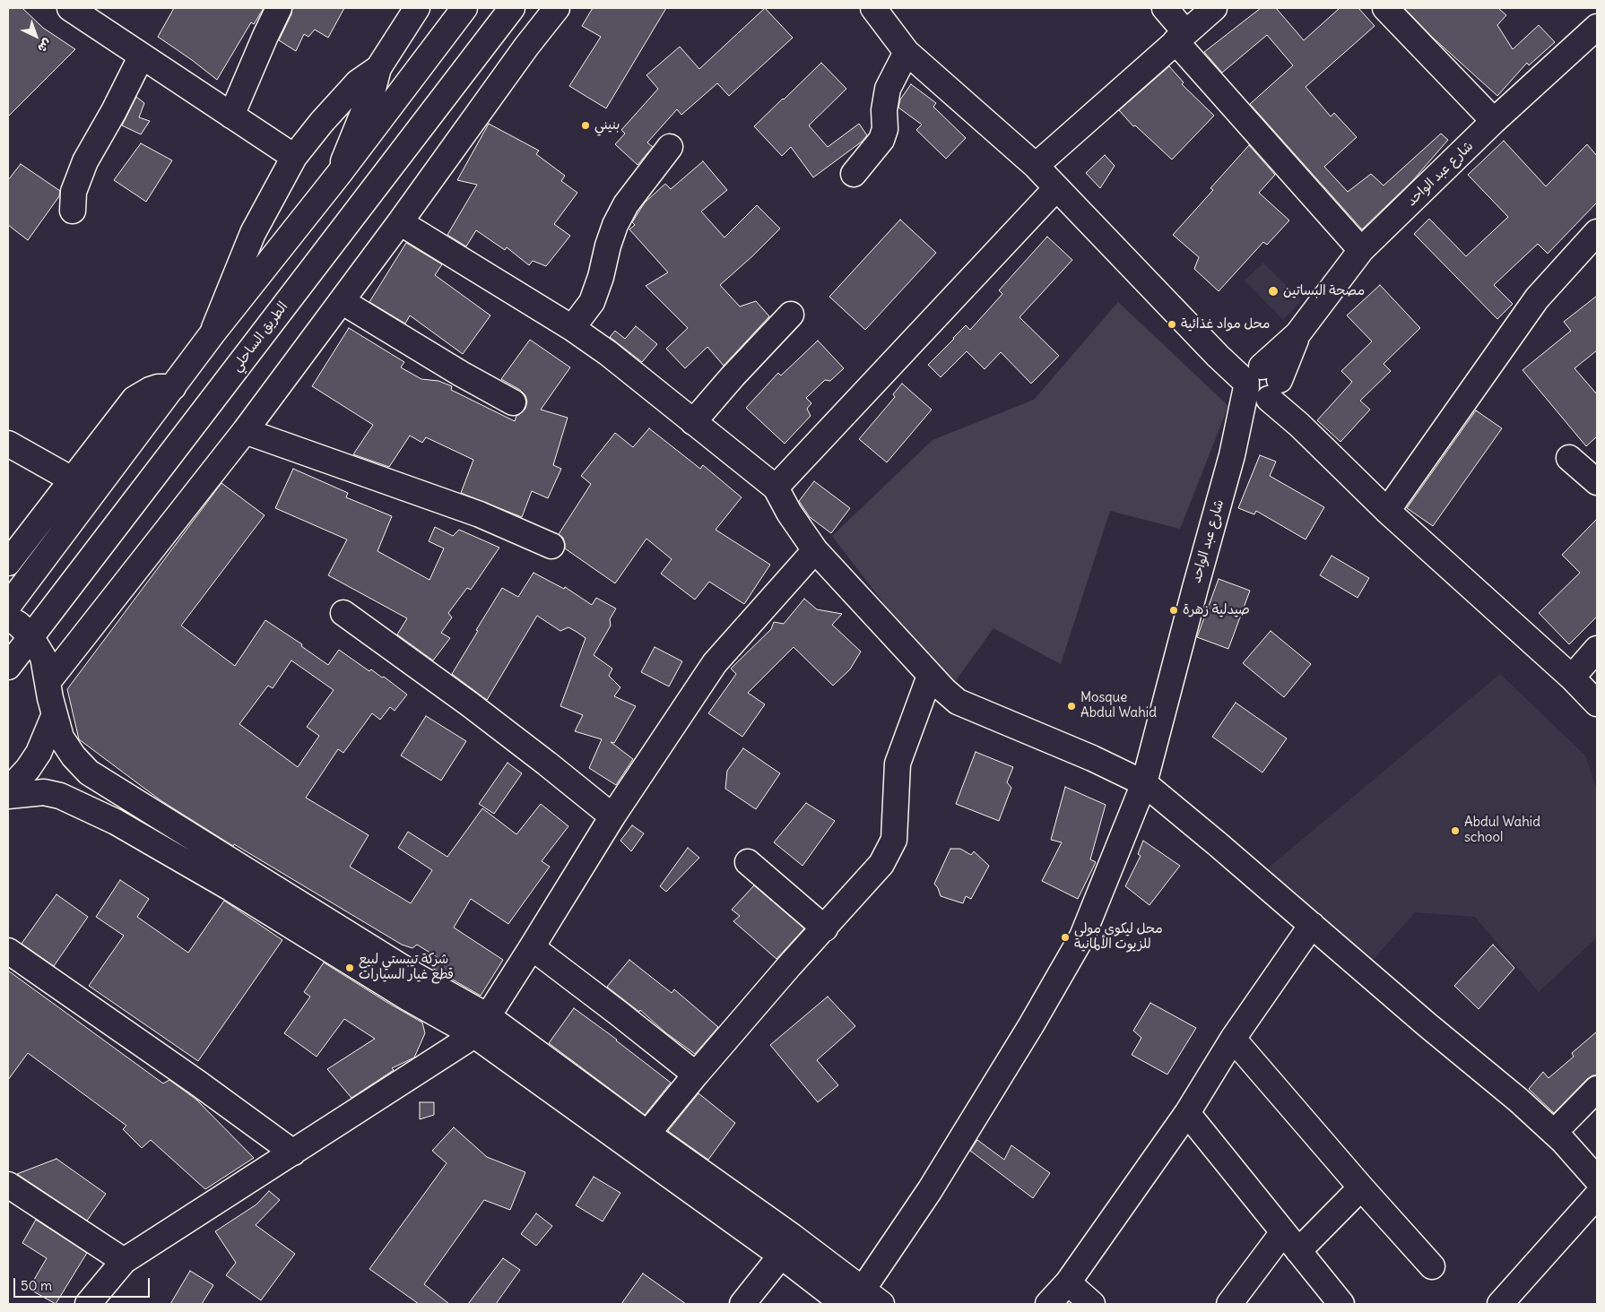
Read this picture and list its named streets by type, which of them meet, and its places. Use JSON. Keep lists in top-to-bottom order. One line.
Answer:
{"streets":{"main road":["شارع عبد الواحد","الطريق الساحلي"]},"places":["بنيني","مصحة البساتين","محل مواد غذائية","صيدلية زهرة","Mosque Abdul Wahid","Abdul Wahid school","محل ليكوي مولي للزيوت الألمانية","شركة تيبستي لبيع قطع غيار السيارات"],"scale_bar":"50 m","north":"bottom right"}
